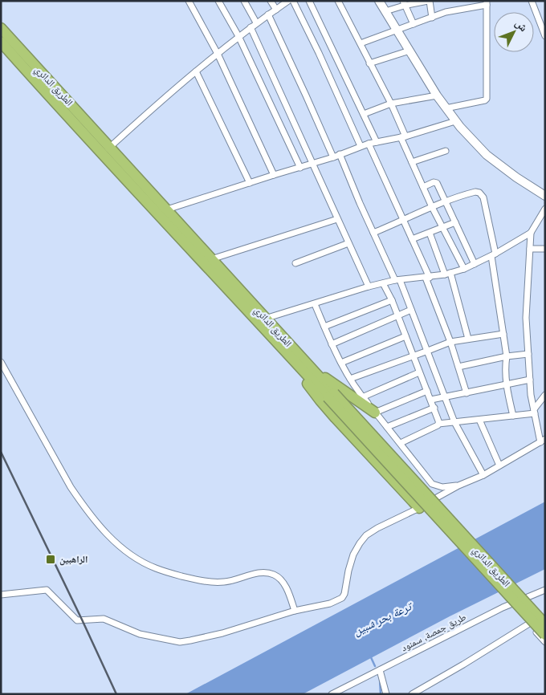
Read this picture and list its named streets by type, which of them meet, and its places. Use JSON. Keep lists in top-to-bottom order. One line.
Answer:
{"streets":{"highway":["الطريق الدائري"],"street":["طريق جمصة, سمنود"]},"water":["ترعة بحر شبين"],"places":{"transit":["الراهبين"]},"north":"top right"}
